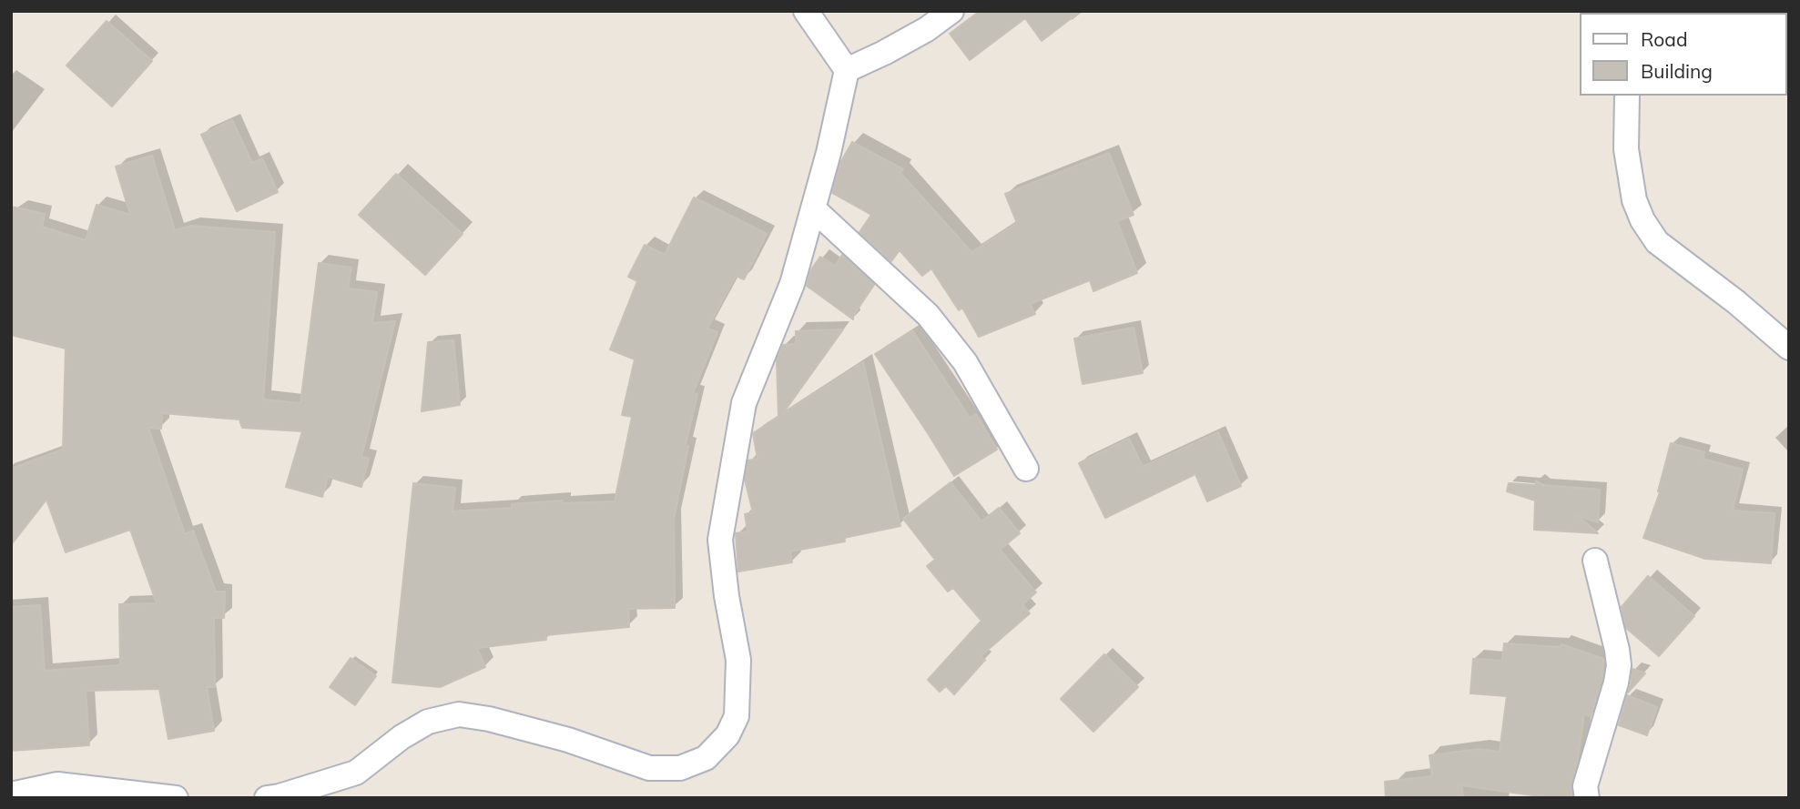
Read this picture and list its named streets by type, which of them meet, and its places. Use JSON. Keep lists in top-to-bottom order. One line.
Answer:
{"legend":["Road","Building"]}
